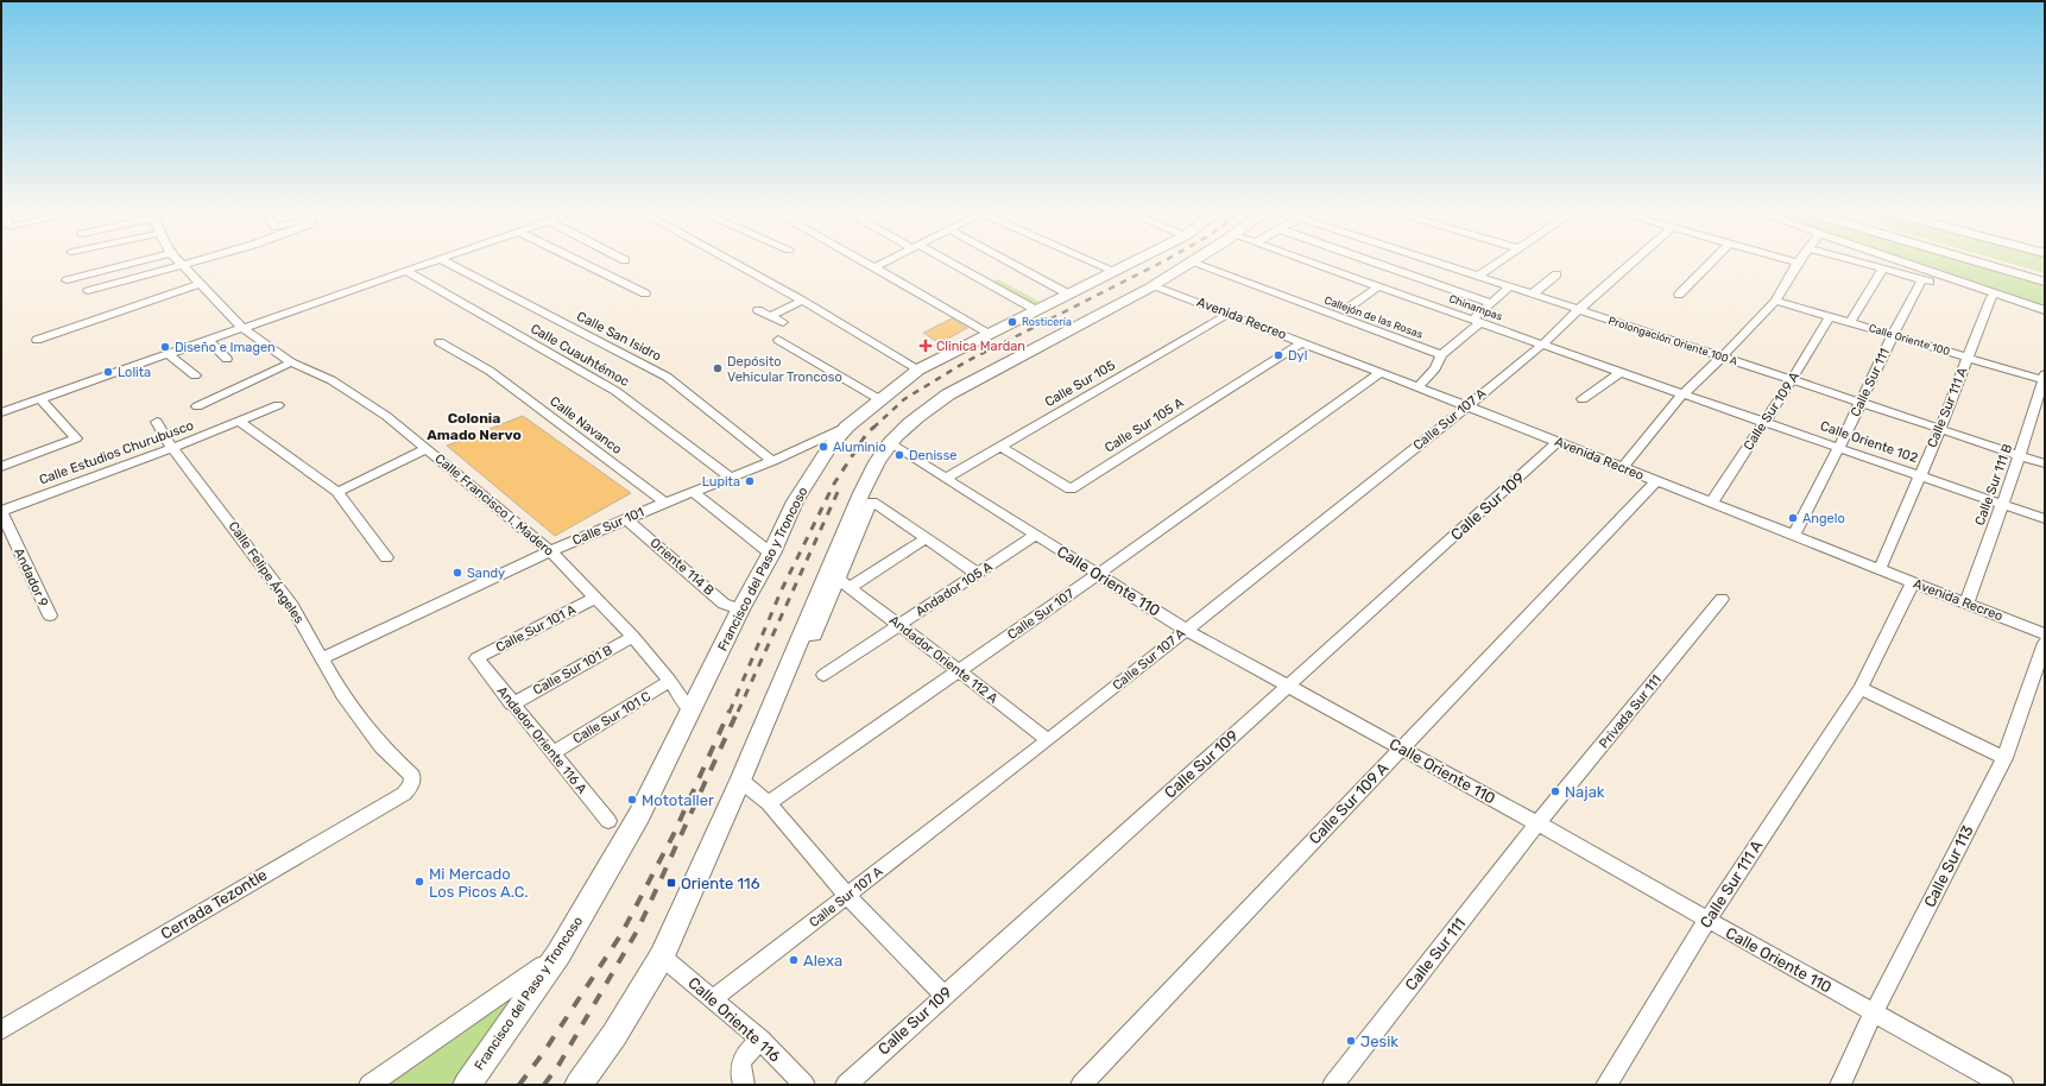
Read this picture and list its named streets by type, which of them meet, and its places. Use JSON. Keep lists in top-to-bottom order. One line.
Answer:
{"streets":{"main road":["Francisco del Paso y Troncoso"],"street":["Chinampas","Callejón de las Rosas","Avenida Recreo","Calle San Isidro","Calle Oriente 100","Prolongación Oriente 100 A","Calle Cuauhtémoc","Calle Sur 111","Calle Sur 105","Calle Sur 111 A","Calle Sur 109 A","Calle Sur 107 A","Calle Navanco","Calle Sur 105 A","Calle Oriente 102","Calle Estudios Churubusco","Calle Sur 111 B","Calle Francisco I. Madero","Calle Sur 109","Calle Sur 101","Oriente 114 B","Calle Felipe Ángeles","Andador 9","Calle Oriente 110","Andador 105 A","Calle Sur 107","Calle Sur 101 A","Andador Oriente 112 A","Calle Sur 101 B","Privada Sur 111","Calle Sur 101 C","Andador Oriente 116 A","Calle Sur 113","Cerrada Tezontle","Calle Oriente 116"]},"crossings":[["Chinampas","Calle Sur 107 A"],["Chinampas","Calle Oriente 102"],["Avenida Recreo","Calle Sur 111"],["Avenida Recreo","Calle Sur 105"],["Avenida Recreo","Calle Sur 111 A"],["Avenida Recreo","Calle Sur 109 A"],["Avenida Recreo","Calle Sur 107 A"],["Avenida Recreo","Calle Sur 105 A"],["Avenida Recreo","Calle Sur 111 B"],["Avenida Recreo","Calle Sur 109"],["Avenida Recreo","Calle Sur 107"],["Calle San Isidro","Calle Sur 101"],["Calle Oriente 100","Calle Sur 111"],["Calle Oriente 100","Calle Sur 111 A"],["Calle Oriente 100","Calle Sur 109 A"],["Calle Oriente 100","Calle Sur 111 B"],["Prolongación Oriente 100 A","Calle Sur 111"],["Prolongación Oriente 100 A","Calle Sur 111 A"],["Prolongación Oriente 100 A","Calle Sur 109 A"],["Prolongación Oriente 100 A","Calle Sur 107 A"],["Prolongación Oriente 100 A","Calle Sur 111 B"],["Calle Cuauhtémoc","Calle Sur 101"],["Calle Sur 111","Calle Oriente 102"],["Calle Sur 111","Calle Oriente 110"],["Calle Sur 111","Privada Sur 111"],["Calle Sur 105","Calle Sur 105 A"],["Calle Sur 105","Calle Oriente 110"],["Calle Sur 111 A","Calle Oriente 102"],["Calle Sur 111 A","Calle Oriente 110"],["Calle Sur 109 A","Calle Oriente 102"],["Calle Sur 109 A","Calle Oriente 110"],["Calle Sur 107 A","Calle Oriente 110"],["Calle Sur 107 A","Andador Oriente 112 A"],["Calle Sur 107 A","Calle Oriente 116"],["Calle Navanco","Calle Sur 101"],["Calle Oriente 102","Calle Sur 111 B"],["Calle Estudios Churubusco","Calle Felipe Ángeles"],["Calle Estudios Churubusco","Andador 9"],["Calle Francisco I. Madero","Calle Sur 101"],["Calle Francisco I. Madero","Francisco del Paso y Troncoso"],["Calle Francisco I. Madero","Calle Sur 101 A"],["Calle Francisco I. Madero","Calle Sur 101 B"],["Calle Francisco I. Madero","Calle Sur 101 C"],["Calle Sur 109","Calle Oriente 110"],["Calle Sur 101","Oriente 114 B"],["Calle Sur 101","Francisco del Paso y Troncoso"],["Calle Sur 101","Calle Felipe Ángeles"],["Oriente 114 B","Francisco del Paso y Troncoso"],["Calle Felipe Ángeles","Cerrada Tezontle"],["Calle Oriente 110","Andador 105 A"],["Calle Oriente 110","Calle Sur 107"],["Calle Oriente 110","Privada Sur 111"],["Calle Oriente 110","Calle Sur 113"],["Andador 105 A","Andador Oriente 112 A"],["Calle Sur 107","Andador Oriente 112 A"],["Calle Sur 101 A","Andador Oriente 116 A"],["Calle Sur 101 B","Andador Oriente 116 A"],["Calle Sur 101 C","Andador Oriente 116 A"]],"districts":["Colonia Amado Nervo"],"places":{"other":["Rosticería","Diseño e Imagen","Dyl","Depósito Vehicular Troncoso","Lolita","Aluminio","Denisse","Lupita","Angelo","Sandy","Najak","Mototaller","Mi Mercado Los Picos A.C.","Alexa","Jesik"],"health":["Clinica Mardan"],"transit":["Oriente 116"]}}
